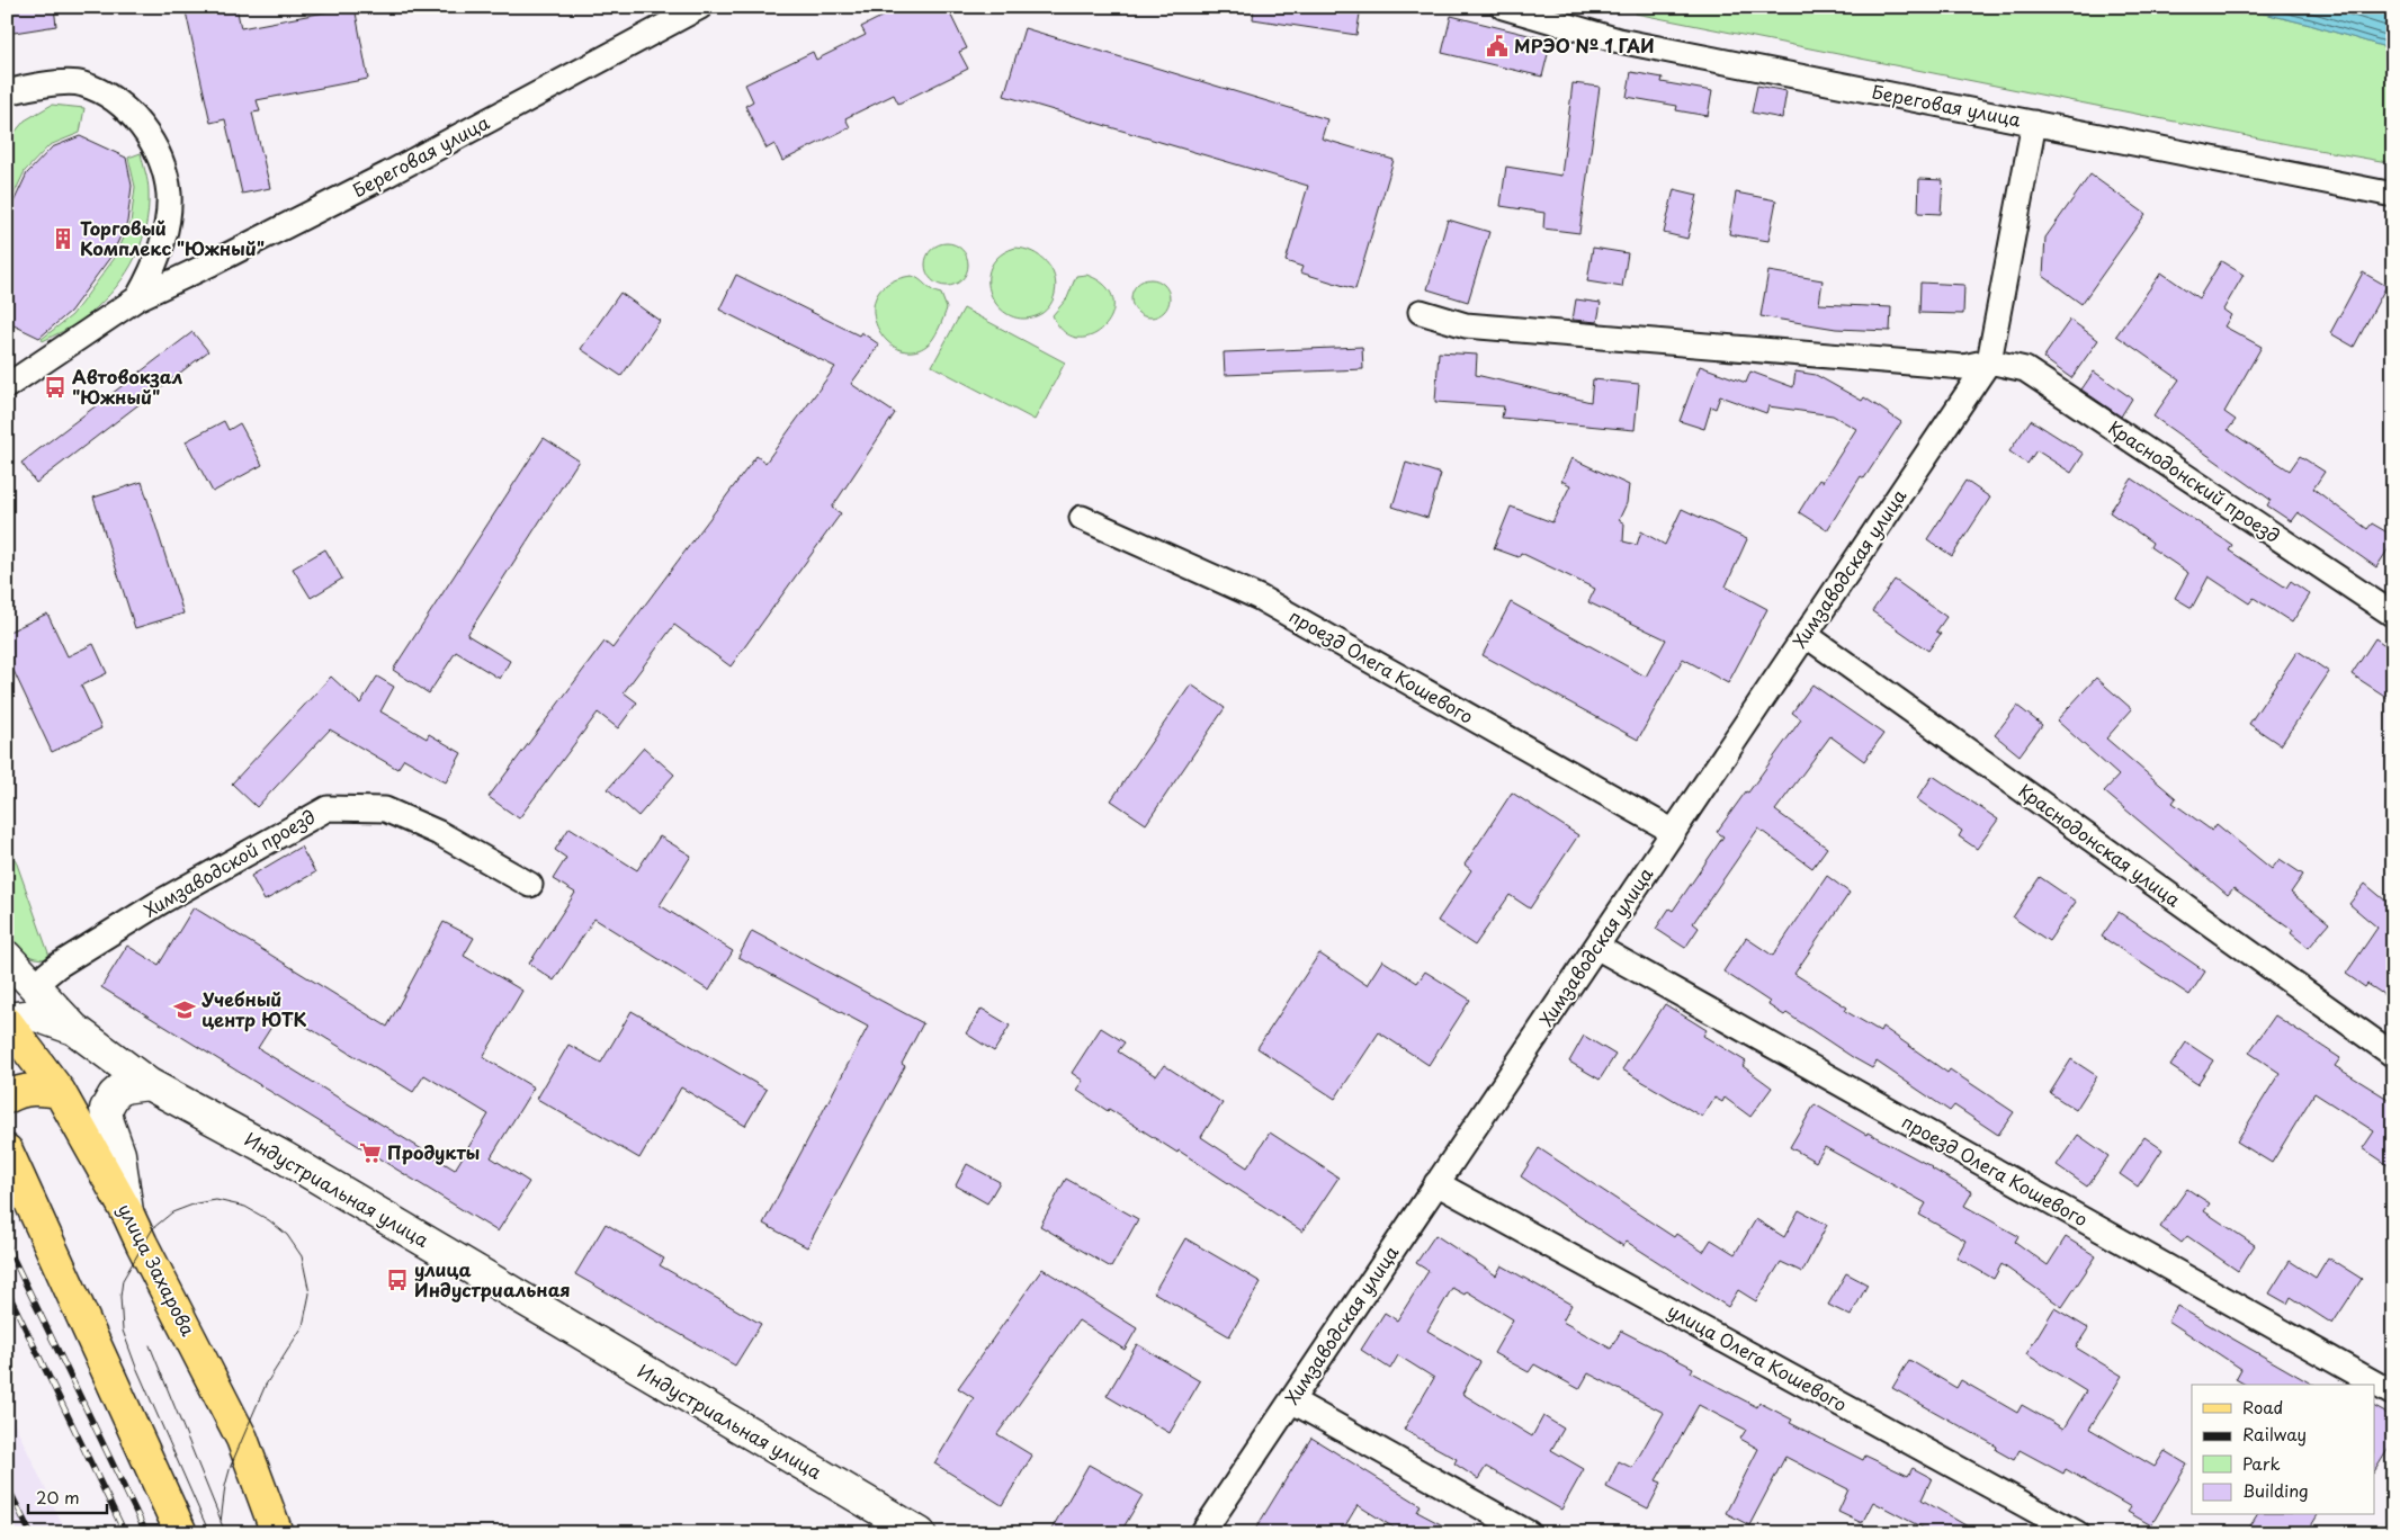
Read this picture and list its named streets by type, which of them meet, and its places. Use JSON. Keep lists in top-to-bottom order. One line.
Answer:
{"streets":{"main road":["Индустриальная улица","улица Захарова"],"street":["Береговая улица","Краснодонский проезд","Химзаводская улица","проезд Олега Кошевого","Краснодонская улица","Химзаводской проезд","улица Олега Кошевого"]},"crossings":[["Береговая улица","Химзаводская улица"],["Краснодонский проезд","Химзаводская улица"],["Химзаводская улица","проезд Олега Кошевого"],["Химзаводская улица","Краснодонская улица"],["Химзаводская улица","улица Олега Кошевого"],["Химзаводской проезд","Индустриальная улица"]],"places":{"public building":["МРЭО № 1 ГАИ"],"building":["Торговый Комплекс \"Южный\""],"bus stop":["Автовокзал \"Южный\"","улица Индустриальная"],"school or university":["Учебный центр ЮТК"],"supermarket":["Продукты"]},"legend":["Road","Railway","Park","Building"],"scale_bar":"20 m"}
